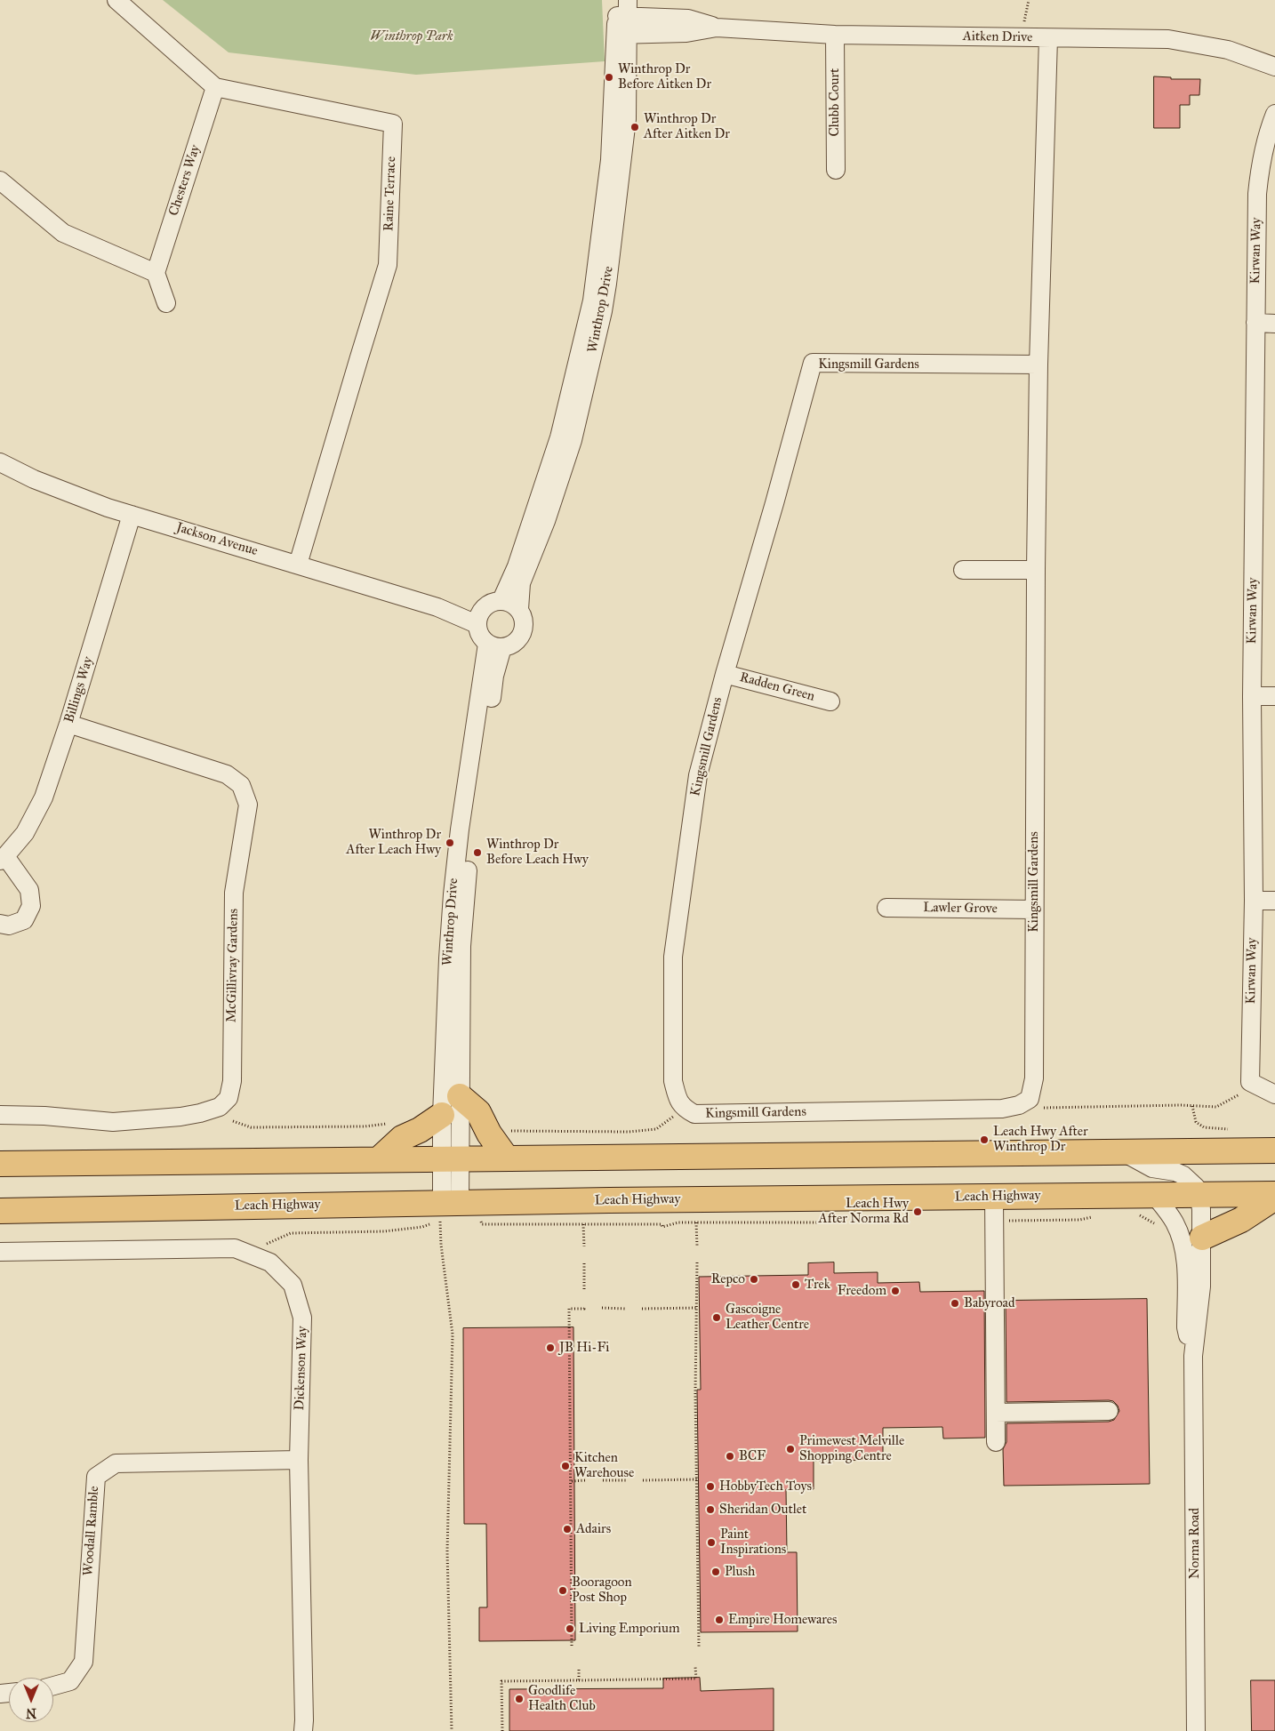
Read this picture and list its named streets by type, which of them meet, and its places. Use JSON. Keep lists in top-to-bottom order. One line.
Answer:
{"streets":{"highway":["Leach Highway"],"street":["Aitken Drive","Clubb Court","Chesters Way","Raine Terrace","Kirwan Way","Winthrop Drive","Kingsmill Gardens","Jackson Avenue","Radden Green","Billings Way","Lawler Grove","McGillivray Gardens","Dickenson Way","Woodall Ramble","Norma Road"]},"crossings":[["Aitken Drive","Clubb Court"],["Aitken Drive","Winthrop Drive"],["Aitken Drive","Kingsmill Gardens"],["Chesters Way","Raine Terrace"],["Raine Terrace","Jackson Avenue"],["Winthrop Drive","Jackson Avenue"],["Winthrop Drive","Leach Highway"],["Kingsmill Gardens","Radden Green"],["Kingsmill Gardens","Lawler Grove"],["Jackson Avenue","Billings Way"],["Billings Way","McGillivray Gardens"],["Leach Highway","Norma Road"],["Dickenson Way","Woodall Ramble"]],"parks":["Winthrop Park"],"places":["Winthrop Dr Before Aitken Dr","Winthrop Dr After Aitken Dr","Winthrop Dr After Leach Hwy","Winthrop Dr Before Leach Hwy","Leach Hwy After Winthrop Dr","Leach Hwy After Norma Rd","Repco","Trek","Freedom","Babyroad","Gascoigne Leather Centre","JB Hi-Fi","Primewest Melville Shopping Centre","BCF","Kitchen Warehouse","HobbyTech Toys","Sheridan Outlet","Adairs","Paint Inspirations","Plush","Booragoon Post Shop","Empire Homewares","Living Emporium","Goodlife Health Club"],"north":"bottom"}
